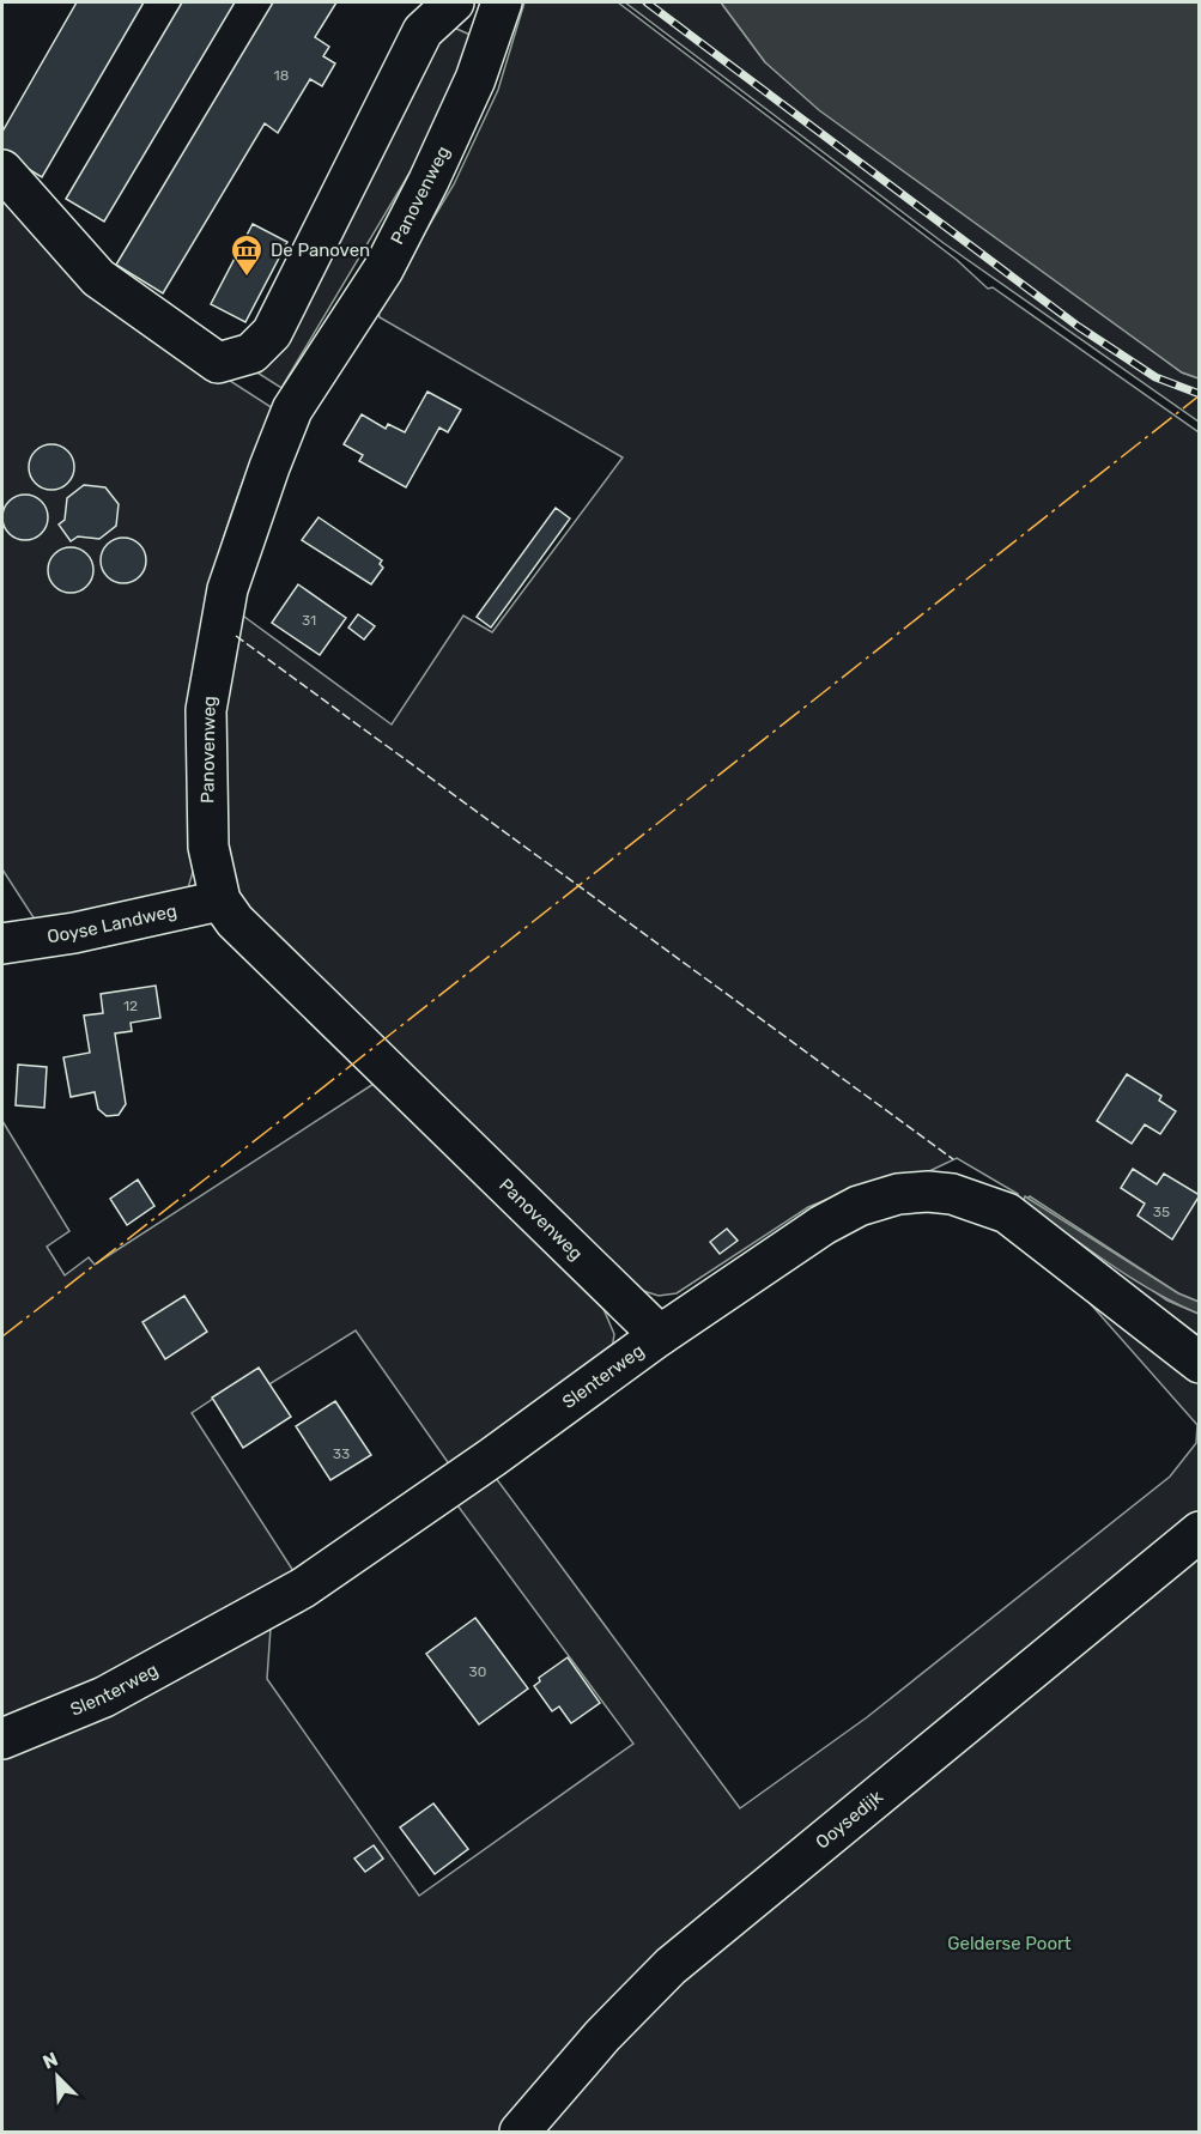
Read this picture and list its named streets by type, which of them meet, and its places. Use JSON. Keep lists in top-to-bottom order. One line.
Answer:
{"streets":{"street":["Panovenweg","Ooyse Landweg","Slenterweg","Ooysedijk"]},"crossings":[["Panovenweg","Ooyse Landweg"],["Panovenweg","Slenterweg"]],"parks":["Gelderse Poort"],"places":{"museum":["De Panoven"]},"house_numbers":["18","31","12","35","33","30"],"north":"top left"}
